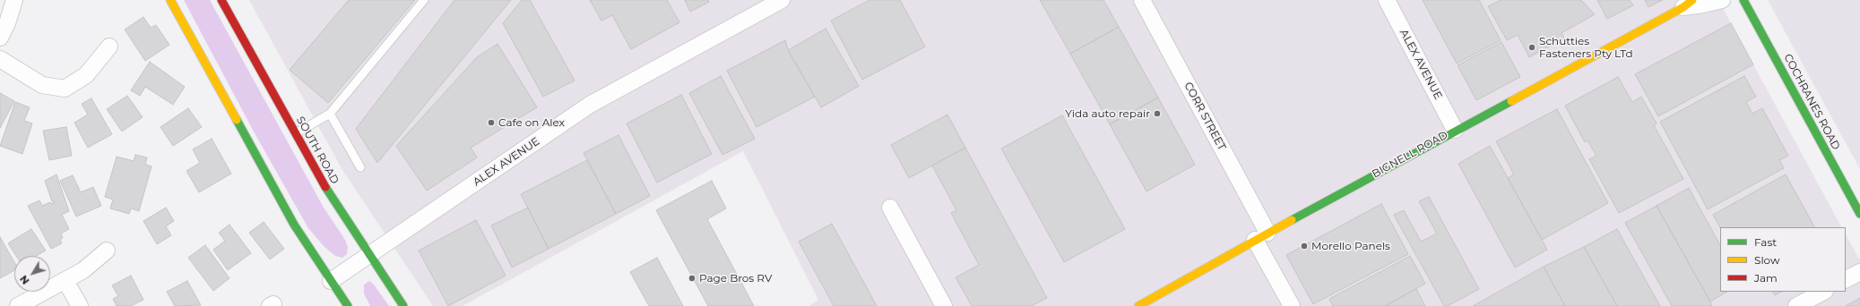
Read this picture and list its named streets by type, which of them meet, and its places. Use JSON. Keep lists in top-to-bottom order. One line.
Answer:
{"streets":{"main road":["COCHRANES ROAD","SOUTH ROAD","BIGNELL ROAD"],"street":["ALEX AVENUE","CORR STREET"]},"crossings":[["ALEX AVENUE","SOUTH ROAD"],["ALEX AVENUE","BIGNELL ROAD"],["CORR STREET","BIGNELL ROAD"]],"places":["Schutties Fasteners Pty LTd","Yida auto repair","Cafe on Alex","Morello Panels","Page Bros RV"],"legend":["Fast","Slow","Jam"],"north":"bottom left"}
